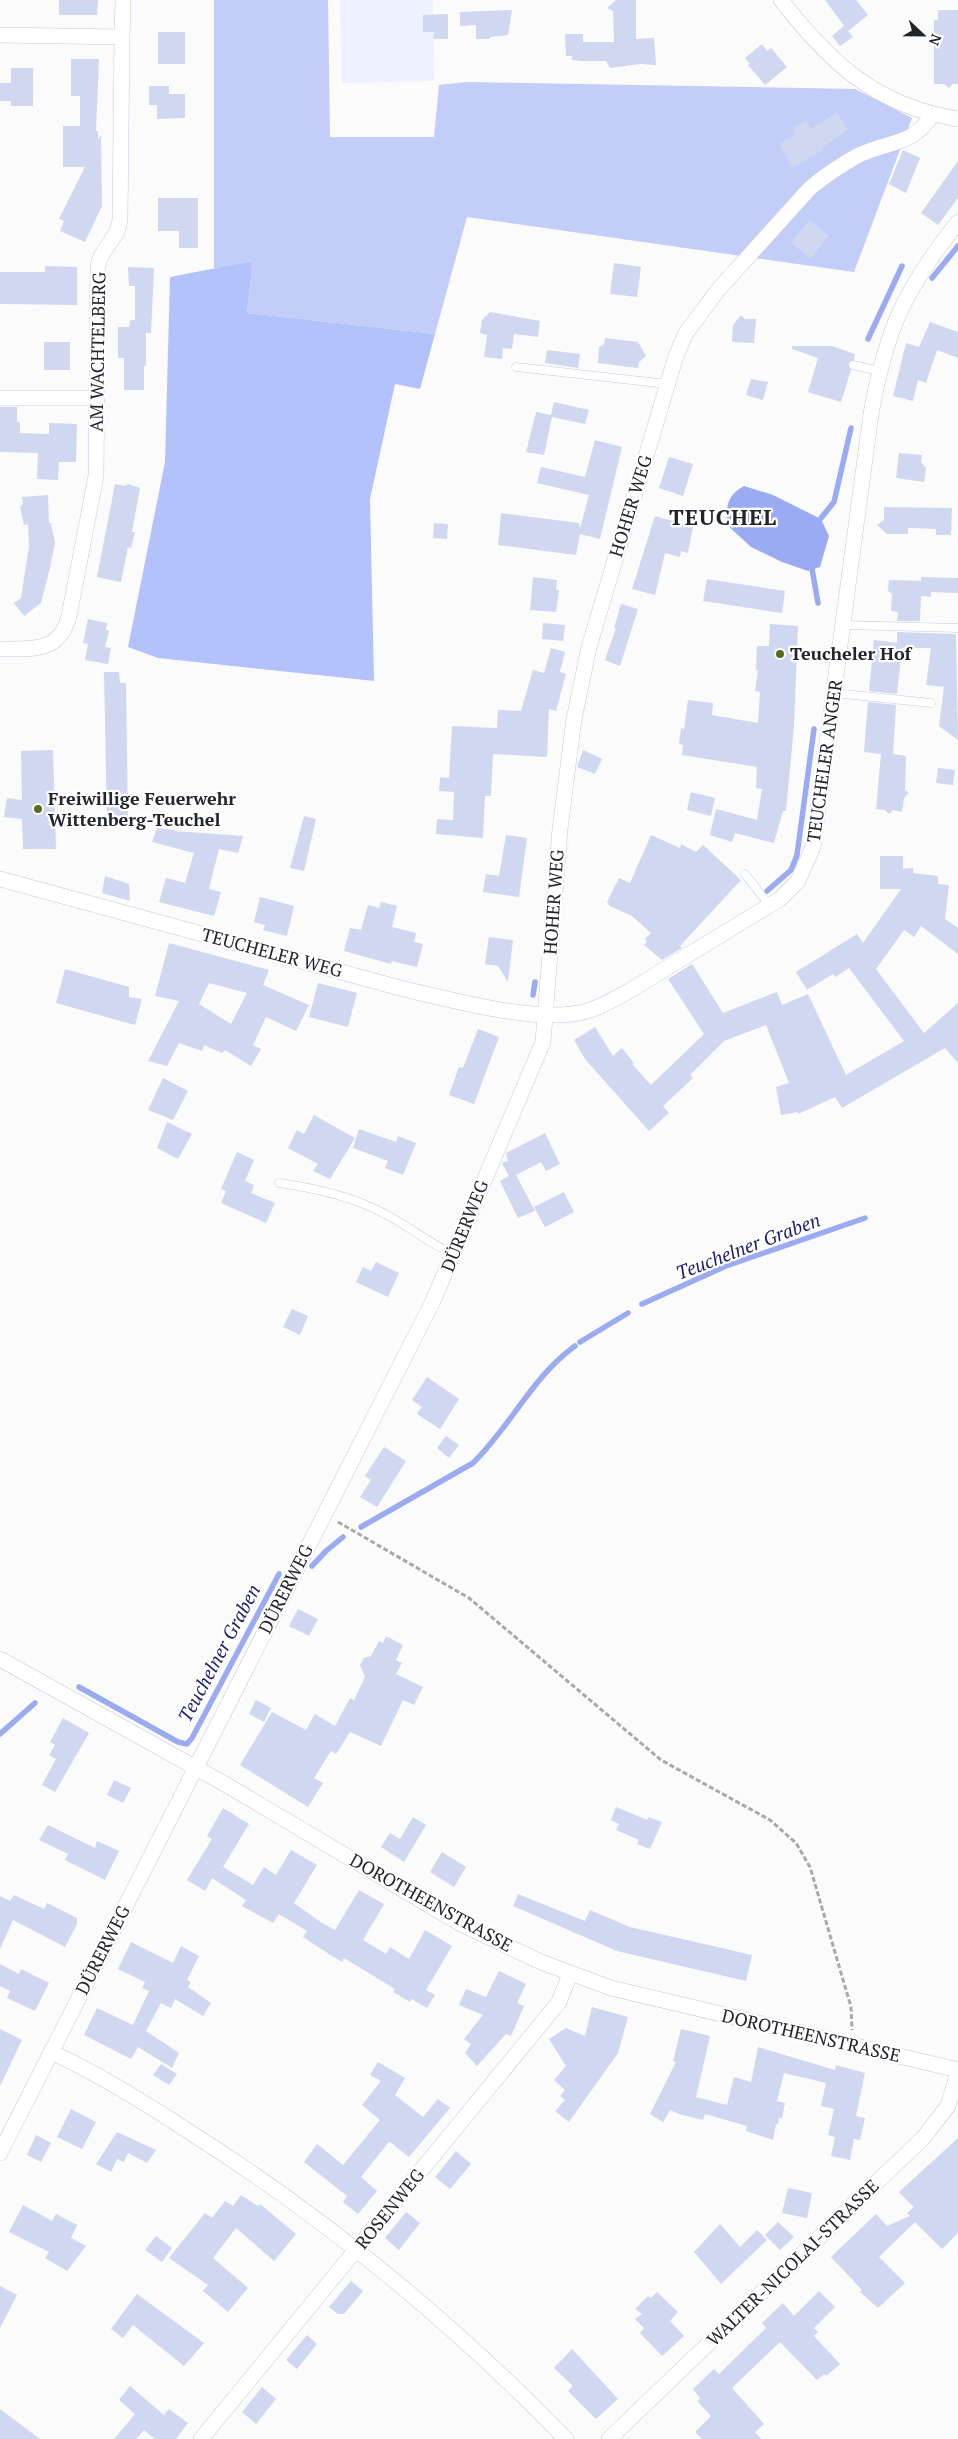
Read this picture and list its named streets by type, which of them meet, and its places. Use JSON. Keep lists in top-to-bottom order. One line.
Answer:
{"streets":{"street":["AM WACHTELBERG","HOHER WEG","TEUCHELER ANGER","TEUCHELER WEG","DÜRERWEG","DOROTHEENSTRASSE","ROSENWEG","WALTER-NICOLAI-STRASSE"]},"crossings":[["HOHER WEG","TEUCHELER ANGER"],["HOHER WEG","TEUCHELER WEG"],["HOHER WEG","DÜRERWEG"],["TEUCHELER ANGER","TEUCHELER WEG"],["TEUCHELER ANGER","DÜRERWEG"],["TEUCHELER WEG","DÜRERWEG"],["DÜRERWEG","DOROTHEENSTRASSE"],["DOROTHEENSTRASSE","ROSENWEG"],["DOROTHEENSTRASSE","WALTER-NICOLAI-STRASSE"]],"districts":["TEUCHEL"],"water":["Teuchelner Graben"],"places":["Teucheler Hof","Freiwillige Feuerwehr Wittenberg-Teuchel"],"north":"right"}
